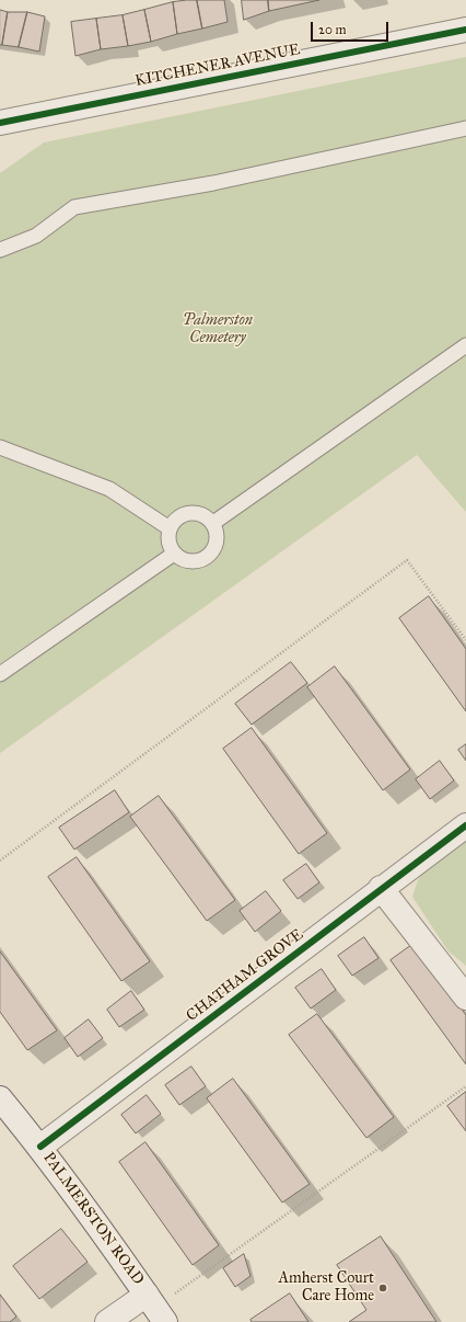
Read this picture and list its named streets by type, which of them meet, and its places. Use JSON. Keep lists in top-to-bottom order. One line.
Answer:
{"streets":{"street":["KITCHENER AVENUE","CHATHAM GROVE","PALMERSTON ROAD"]},"crossings":[["CHATHAM GROVE","PALMERSTON ROAD"]],"parks":["Palmerston Cemetery"],"places":["Amherst Court Care Home"],"scale_bar":"20 m"}
